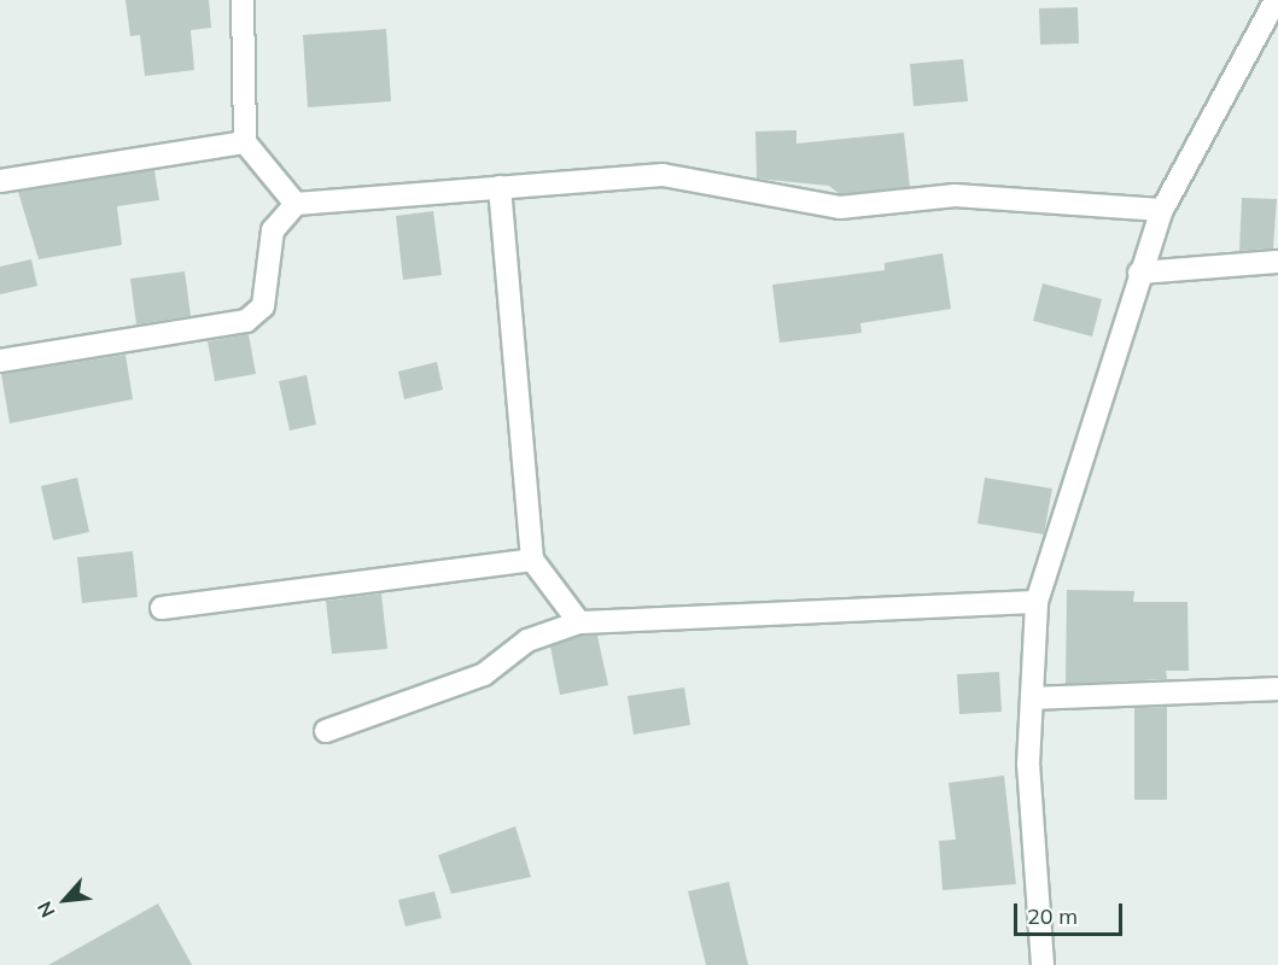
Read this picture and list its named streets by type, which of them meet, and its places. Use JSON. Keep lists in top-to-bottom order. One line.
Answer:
{"scale_bar":"20 m","north":"bottom left"}
